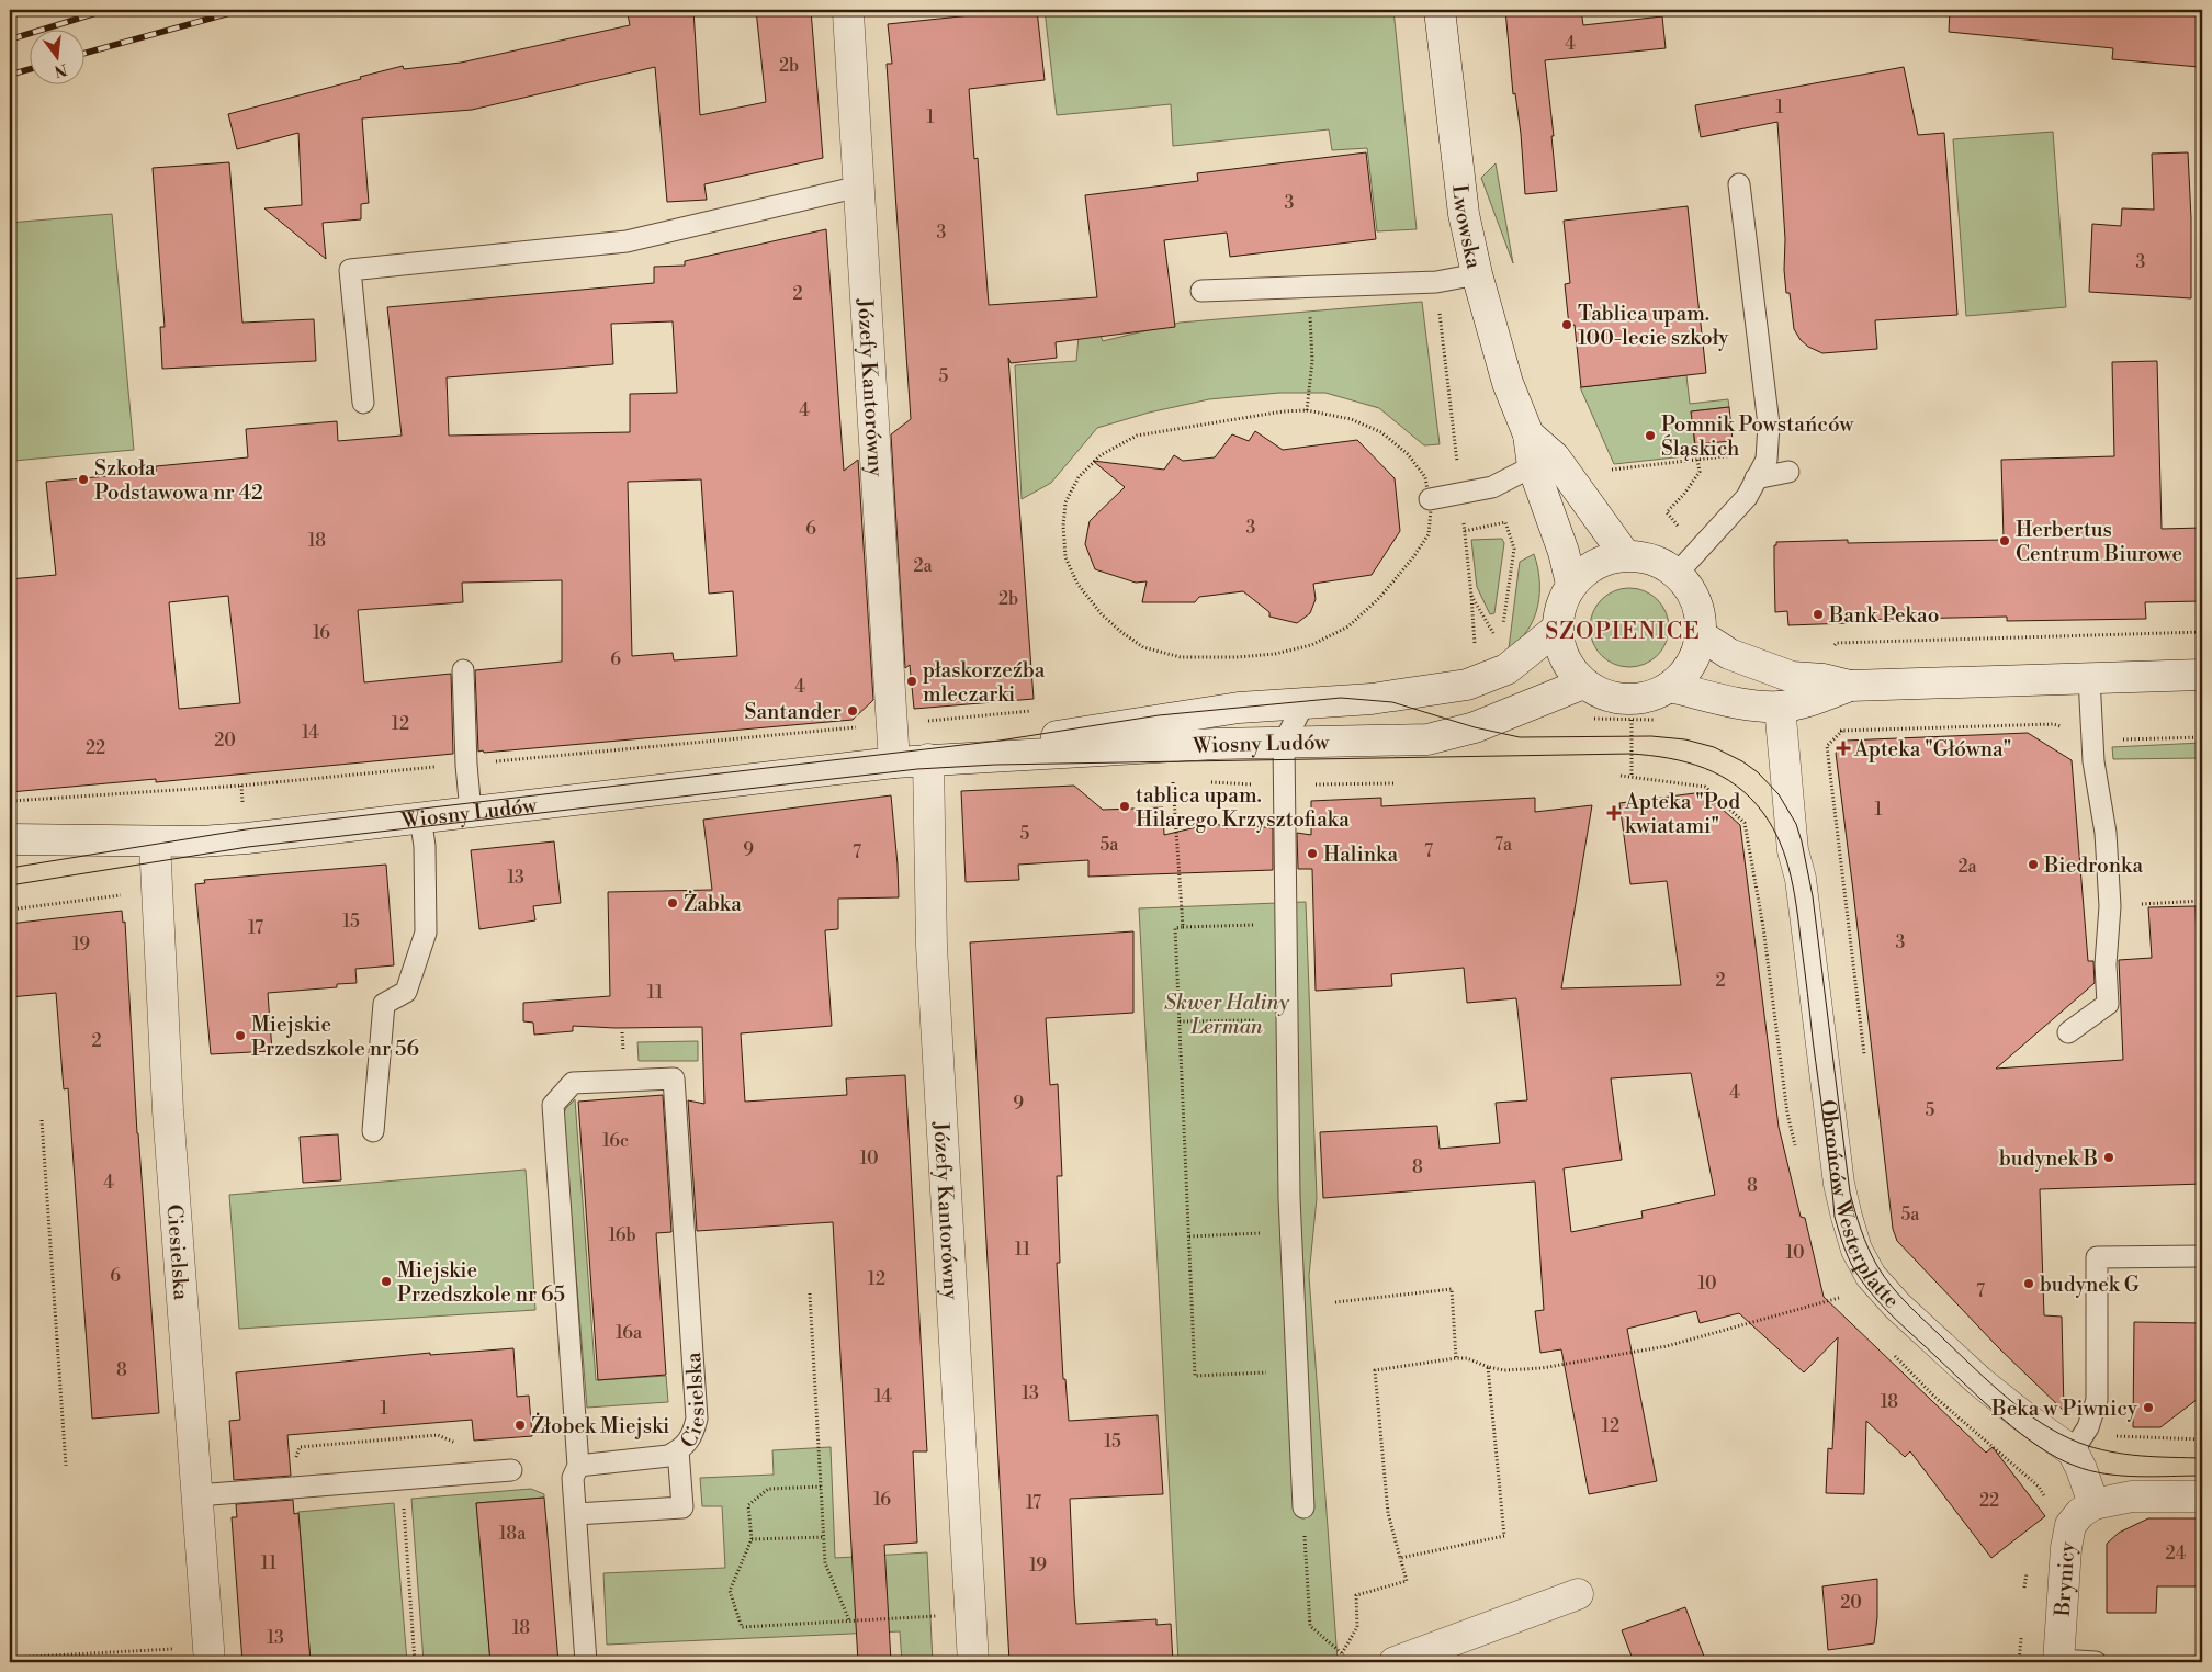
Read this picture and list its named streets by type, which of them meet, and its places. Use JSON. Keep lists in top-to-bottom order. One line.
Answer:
{"streets":{"street":["Lwowska","Józefy Kantorówny","Wiosny Ludów","Obrońców Westerplatte","Ciesielska","Brynicy"]},"crossings":[["Lwowska","Wiosny Ludów"],["Józefy Kantorówny","Wiosny Ludów"],["Wiosny Ludów","Ciesielska"]],"districts":["SZOPIENICE"],"parks":["Skwer Haliny Lerman"],"places":{"other":["Tablica upam. 100-lecie szkoły","Pomnik Powstańców Śląskich","Szkoła Podstawowa nr 42","Herbertus Centrum Biurowe","Bank Pekao","płaskorzeźba mleczarki","Santander","tablica upam. Hilarego Krzysztofiaka","Halinka","Biedronka","Żabka","Miejskie Przedszkole nr 56","budynek B","Miejskie Przedszkole nr 65","budynek G","Beka w Piwnicy","Żłobek Miejski"],"health":["Apteka \"Główna\"","Apteka \"Pod kwiatami\""]},"house_numbers":["4","2b","1","1","3","3","3","2","5","4","3","6","18","2a","2b","16","6","4","12","14","20","22","1","5","5a","7a","9","7","7","2a","13","15","17","3","19","2","11","2","4","9","5","16c","10","8","4","8","5a","16b","11","10","6","12","10","7","16a","8","13","14","18","1","12","15","16","22","17","18a","24","11","19","20","18","13"],"north":"bottom"}
